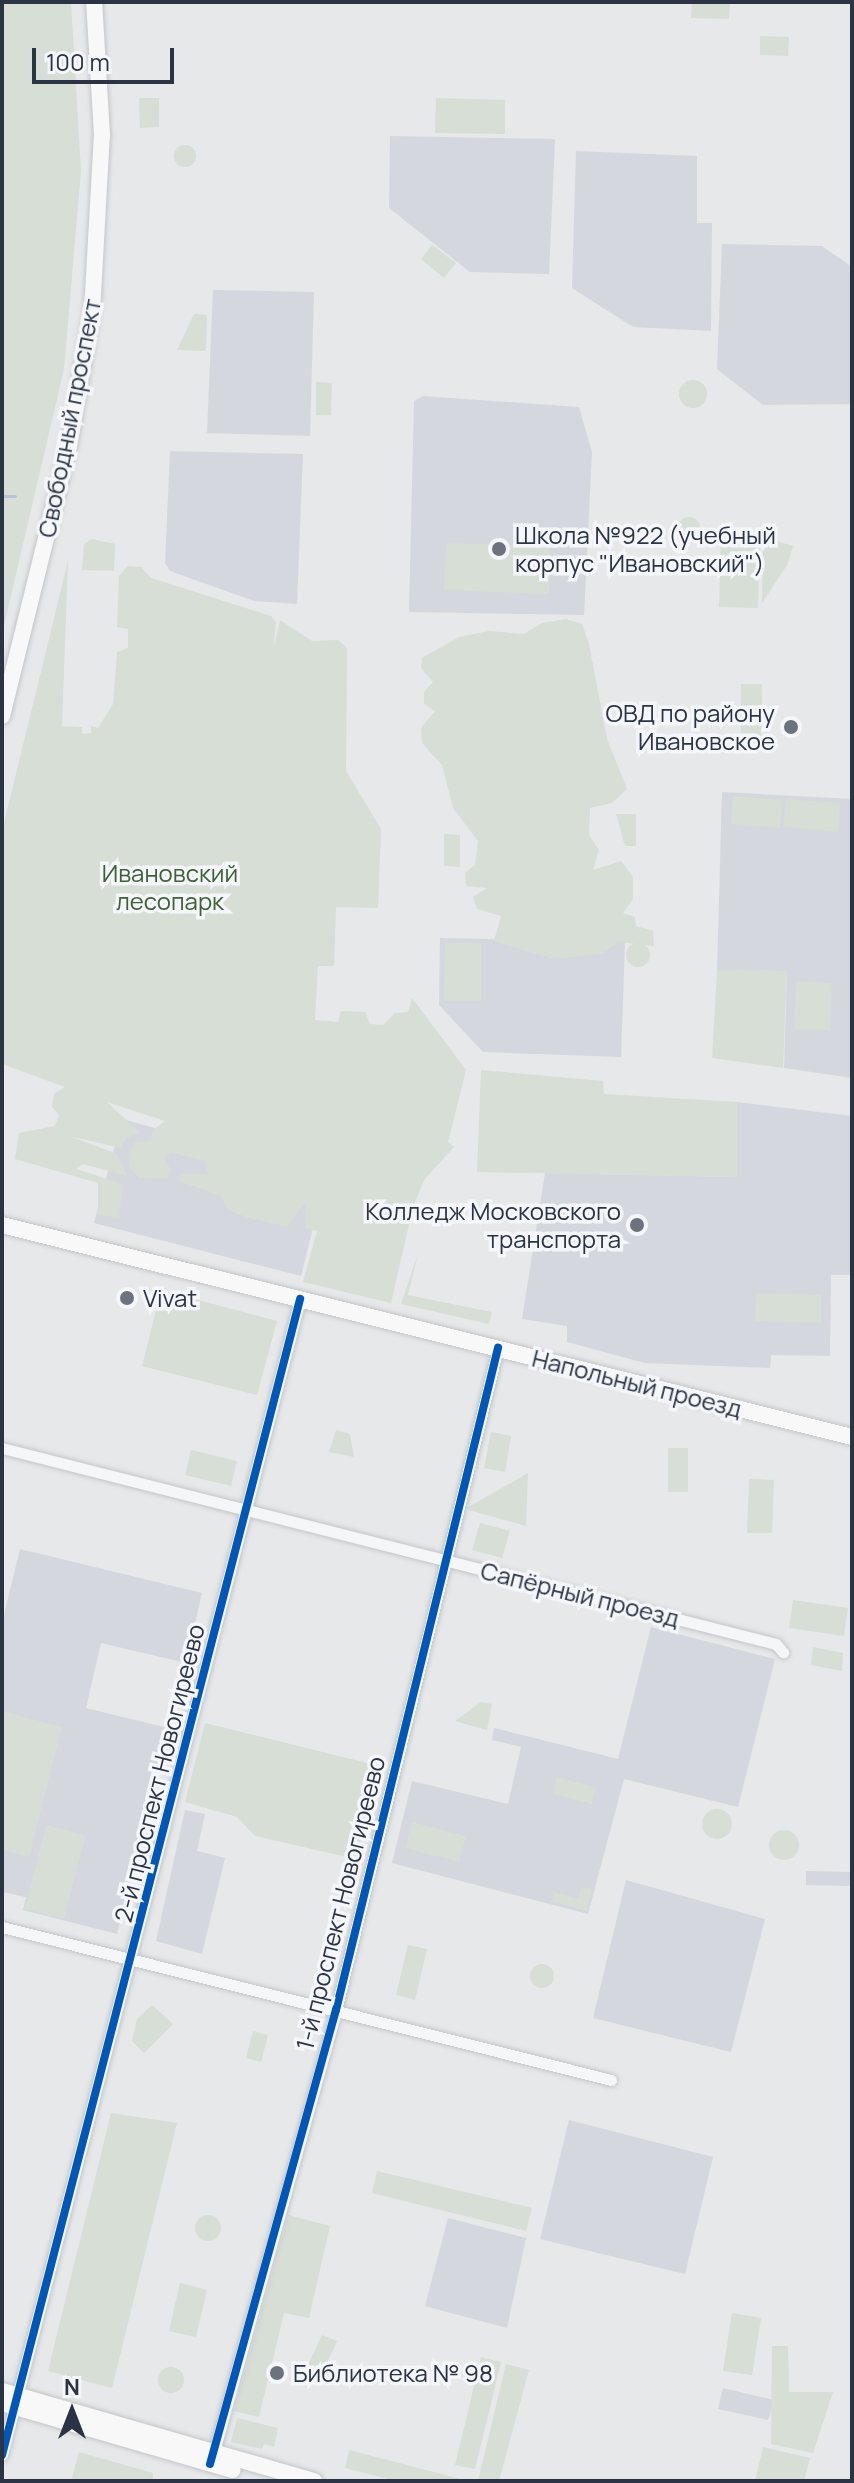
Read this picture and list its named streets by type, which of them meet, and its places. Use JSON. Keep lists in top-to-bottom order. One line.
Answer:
{"streets":{"main road":["Свободный проспект","Напольный проезд"],"street":["Сапёрный проезд","2-й проспект Новогиреево","1-й проспект Новогиреево"]},"crossings":[["Напольный проезд","2-й проспект Новогиреево"],["Напольный проезд","1-й проспект Новогиреево"],["Сапёрный проезд","2-й проспект Новогиреево"],["Сапёрный проезд","1-й проспект Новогиреево"]],"parks":["Ивановский лесопарк"],"places":["Школа №922 (учебный корпус \"Ивановский\")","ОВД по району Ивановское","Колледж Московского транспорта","Vivat","Библиотека № 98"],"scale_bar":"100 m","north":"top"}
